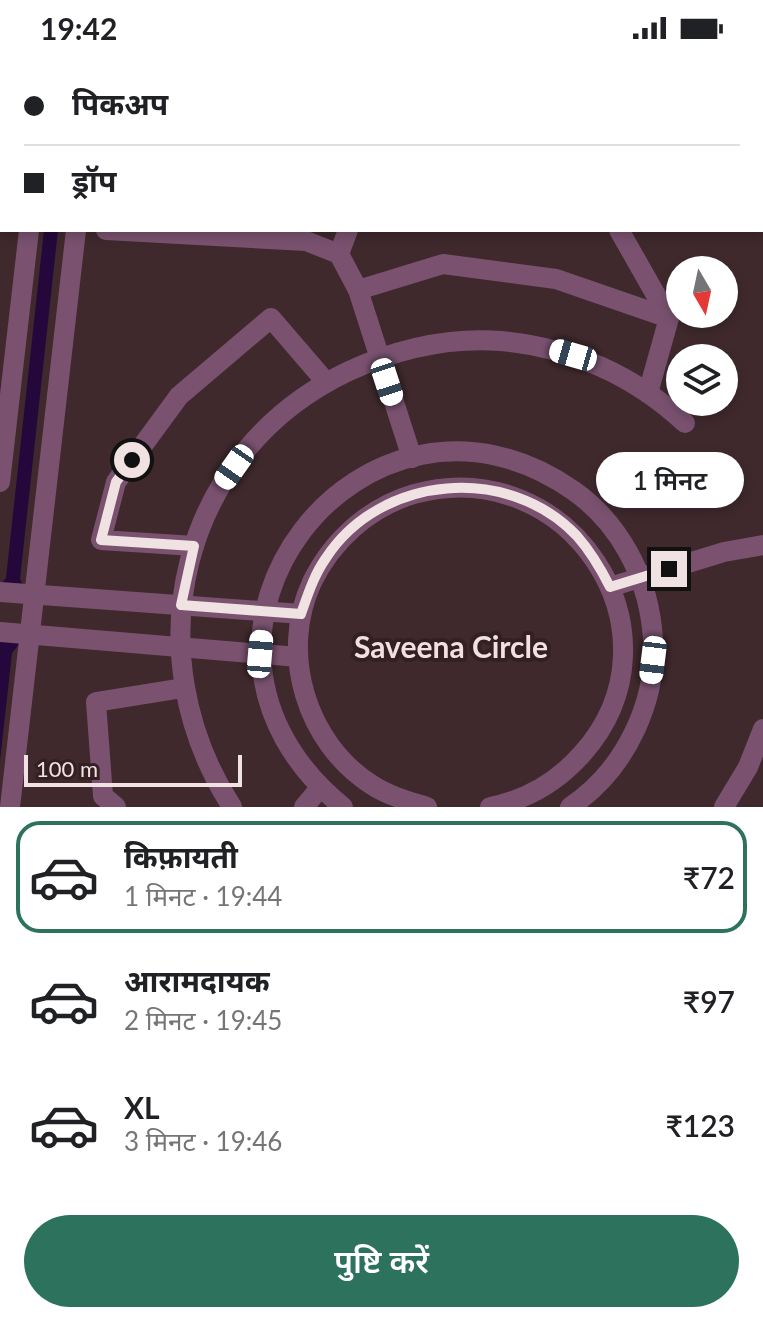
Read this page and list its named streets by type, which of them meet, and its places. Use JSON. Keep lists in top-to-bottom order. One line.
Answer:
{"districts":["Saveena Circle"],"scale_bar":"100 m","north":"bottom","page":{"status":"19:42","banner":["पिकअप","ड्रॉप"],"bubble":"1 मिनट","scale":"100 m","list":[{"name":"किफ़ायती","note":"1 मिनट · 19:44","value":"₹72"},{"name":"आरामदायक","note":"2 मिनट · 19:45","value":"₹97"},{"name":"XL","note":"3 मिनट · 19:46","value":"₹123"}],"buttons":"पुष्टि करें"}}
